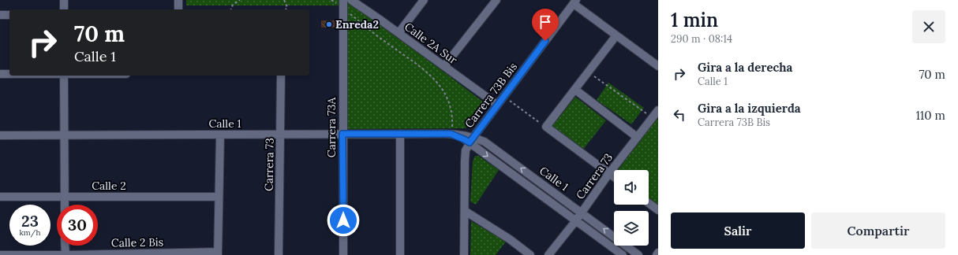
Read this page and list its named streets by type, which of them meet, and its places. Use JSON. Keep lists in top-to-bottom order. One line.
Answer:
{"streets":{"street":["Calle 2A Sur","Carrera 73B Bis","Calle 1","Carrera 73A","Carrera 73","Calle 2","Calle 2 Bis"]},"crossings":[["Calle 2A Sur","Carrera 73B Bis"],["Carrera 73B Bis","Calle 1"],["Calle 1","Carrera 73A"],["Calle 1","Carrera 73"]],"places":["Enreda2"],"page":{"heading":["1 min","290 m · 08:14"],"turn":["70 m","Calle 1"],"list":[{"name":"Gira a la derecha","note":"Calle 1","value":"70 m"},{"name":"Gira a la izquierda","note":"Carrera 73B Bis","value":"110 m"}],"speed":"23 km/h","limit":"30","buttons":["Salir","Compartir"]}}
